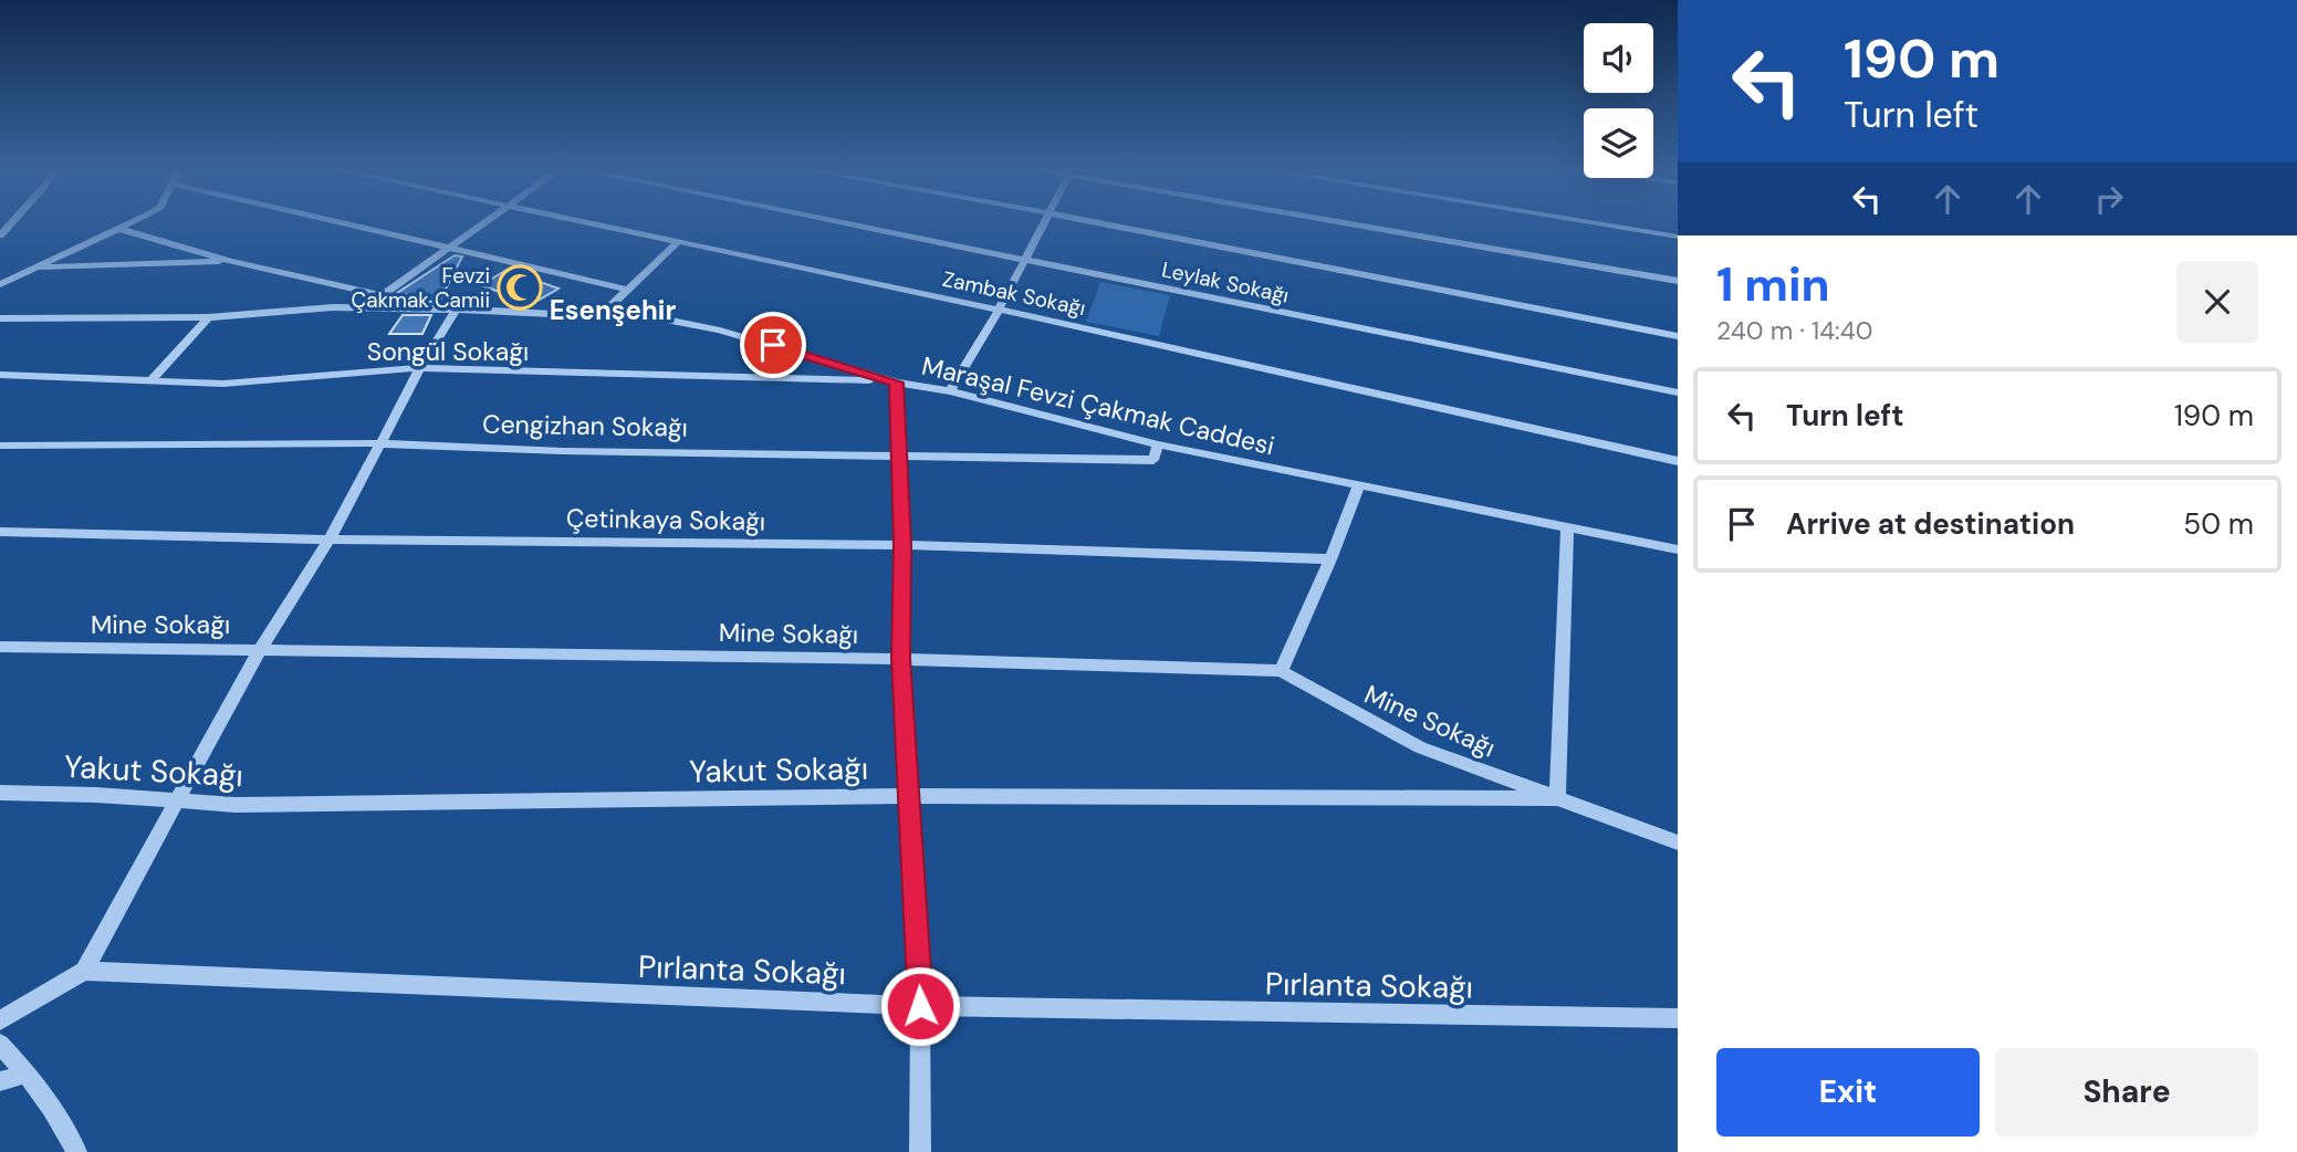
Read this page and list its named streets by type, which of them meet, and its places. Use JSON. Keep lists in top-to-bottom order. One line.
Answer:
{"streets":{"street":["Leylak Sokağı","Zambak Sokağı","Songül Sokağı","Maraşal Fevzi Çakmak Caddesi","Cengizhan Sokağı","Çetinkaya Sokağı","Mine Sokağı","Yakut Sokağı","Pırlanta Sokağı"]},"crossings":[["Songül Sokağı","Maraşal Fevzi Çakmak Caddesi"],["Maraşal Fevzi Çakmak Caddesi","Cengizhan Sokağı"],["Mine Sokağı","Yakut Sokağı"]],"districts":["Esenşehir"],"places":{"mosque":["Fevzi Çakmak Camii"]},"page":{"turn":["190 m","Turn left"],"heading":["1 min","240 m · 14:40"],"list":[{"name":"Turn left","value":"190 m"},{"name":"Arrive at destination","value":"50 m"}],"buttons":["Exit","Share"]}}
